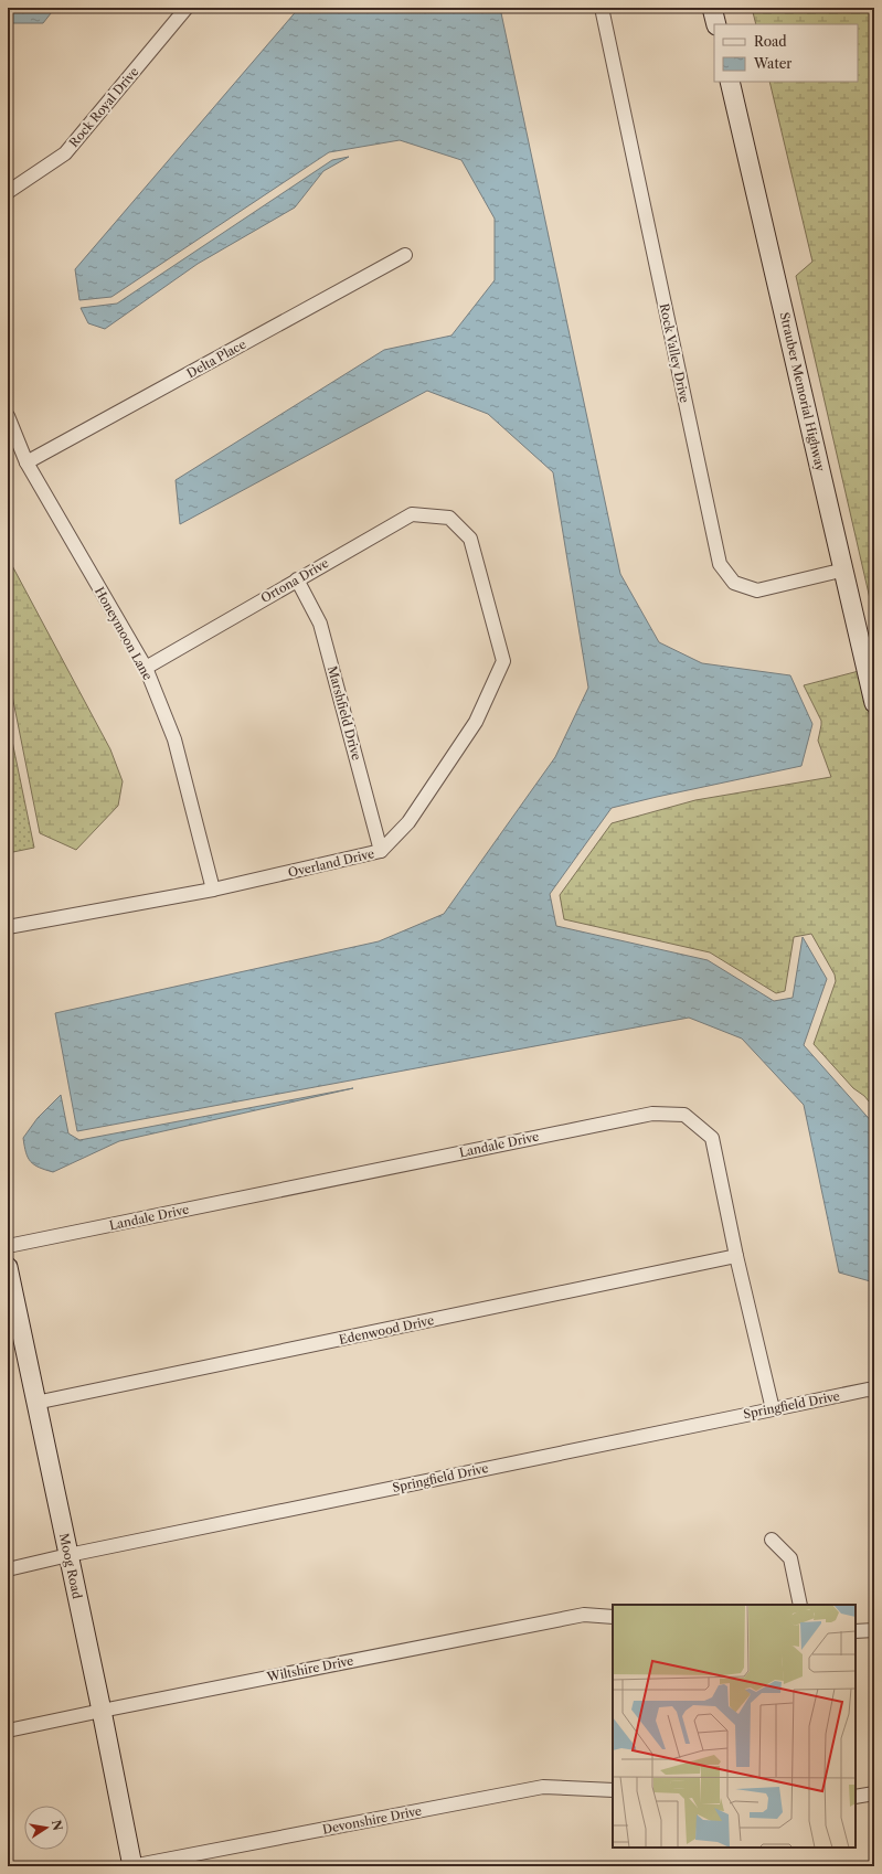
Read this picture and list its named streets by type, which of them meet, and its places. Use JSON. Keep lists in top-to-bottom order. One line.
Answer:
{"streets":{"street":["Rock Royal Drive","Rock Valley Drive","Delta Place","Strauber Memorial Highway","Ortona Drive","Honeymoon Lane","Marshfield Drive","Overland Drive","Landale Drive","Edenwood Drive","Springfield Drive","Moog Road","Wiltshire Drive","Devonshire Drive"]},"crossings":[["Rock Valley Drive","Strauber Memorial Highway"],["Delta Place","Honeymoon Lane"],["Ortona Drive","Honeymoon Lane"],["Ortona Drive","Marshfield Drive"],["Ortona Drive","Overland Drive"],["Honeymoon Lane","Overland Drive"],["Marshfield Drive","Overland Drive"],["Landale Drive","Edenwood Drive"],["Landale Drive","Springfield Drive"],["Edenwood Drive","Moog Road"],["Springfield Drive","Moog Road"],["Moog Road","Wiltshire Drive"],["Moog Road","Devonshire Drive"]],"legend":["Road","Water"],"north":"right"}
